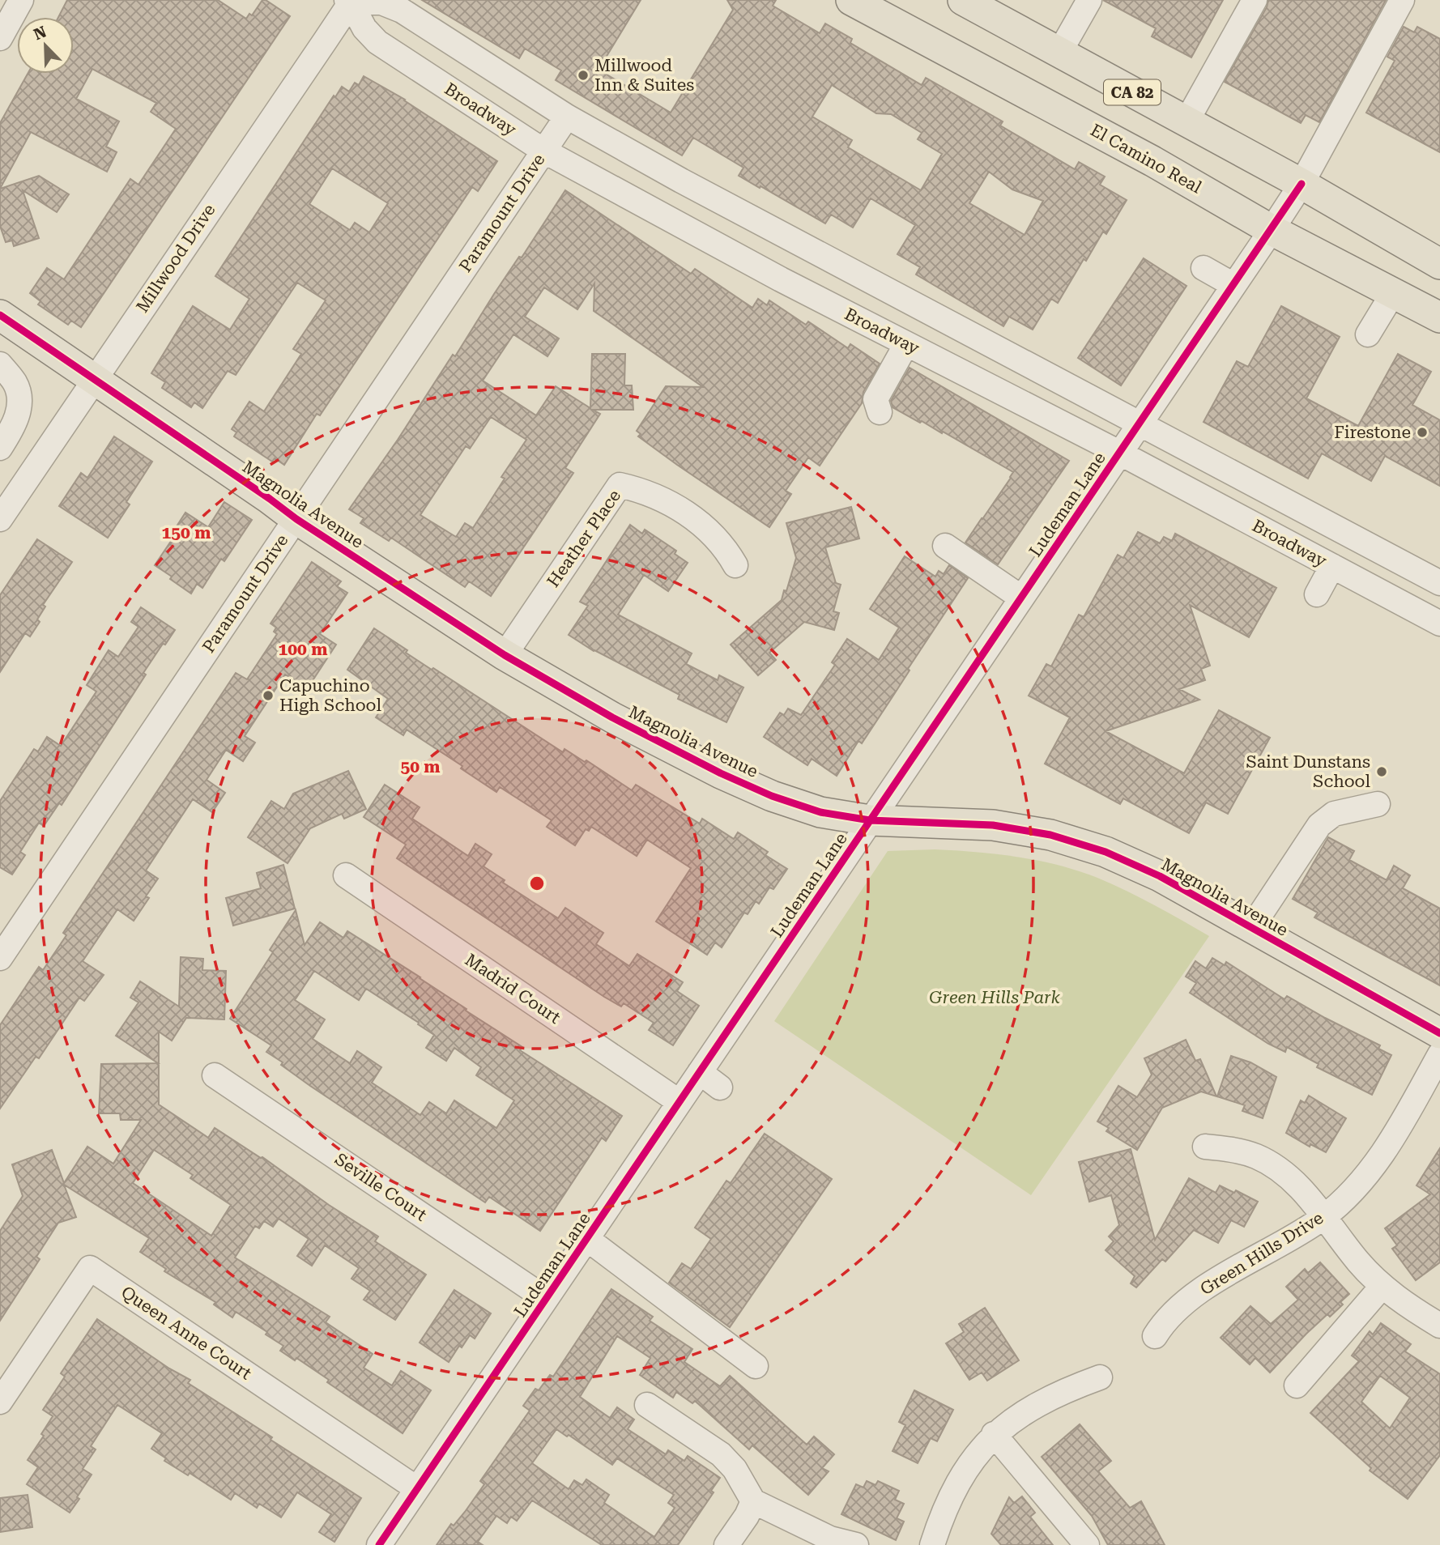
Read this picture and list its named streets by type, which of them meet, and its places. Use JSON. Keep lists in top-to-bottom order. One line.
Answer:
{"streets":{"main road":["CA 82","El Camino Real","Magnolia Avenue"],"street":["Broadway","Paramount Drive","Millwood Drive","Ludeman Lane","Heather Place","Madrid Court","Seville Court","Green Hills Drive","Queen Anne Court"]},"crossings":[["CA 82","Ludeman Lane"],["Broadway","Paramount Drive"],["Broadway","Millwood Drive"],["Broadway","Ludeman Lane"],["El Camino Real","Ludeman Lane"],["Paramount Drive","Magnolia Avenue"],["Millwood Drive","Magnolia Avenue"],["Magnolia Avenue","Ludeman Lane"],["Magnolia Avenue","Heather Place"],["Ludeman Lane","Madrid Court"],["Ludeman Lane","Seville Court"],["Ludeman Lane","Queen Anne Court"]],"parks":["Green Hills Park"],"places":["Millwood Inn & Suites","Firestone","Capuchino High School","Saint Dunstans School"],"north":"top left","rings":["150 m","100 m","50 m"]}
